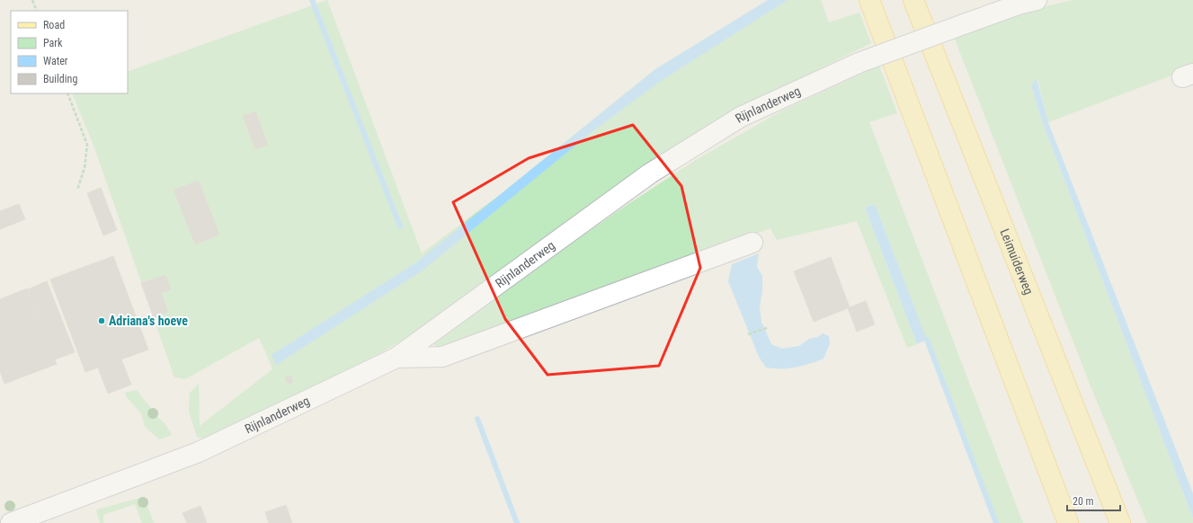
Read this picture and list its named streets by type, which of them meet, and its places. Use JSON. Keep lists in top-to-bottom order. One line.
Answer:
{"streets":{"main road":["Leimuiderweg"],"street":["Rijnlanderweg"]},"places":["Adriana's hoeve"],"legend":["Road","Park","Water","Building"],"scale_bar":"20 m"}
